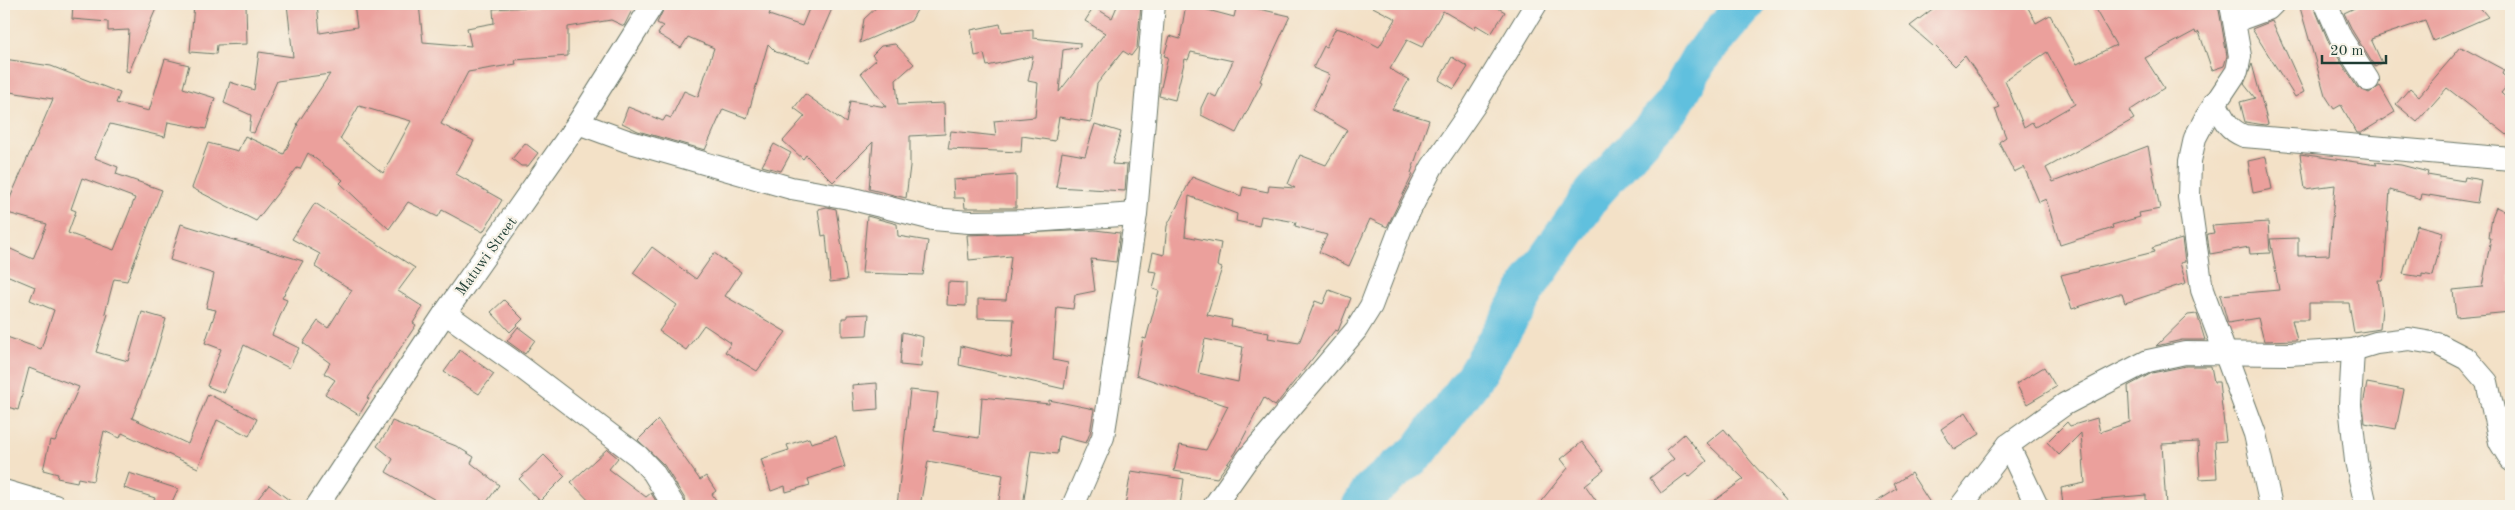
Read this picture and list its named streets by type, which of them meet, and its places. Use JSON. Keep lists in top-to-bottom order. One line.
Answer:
{"streets":{"street":["Matuwi Street"]},"scale_bar":"20 m"}
